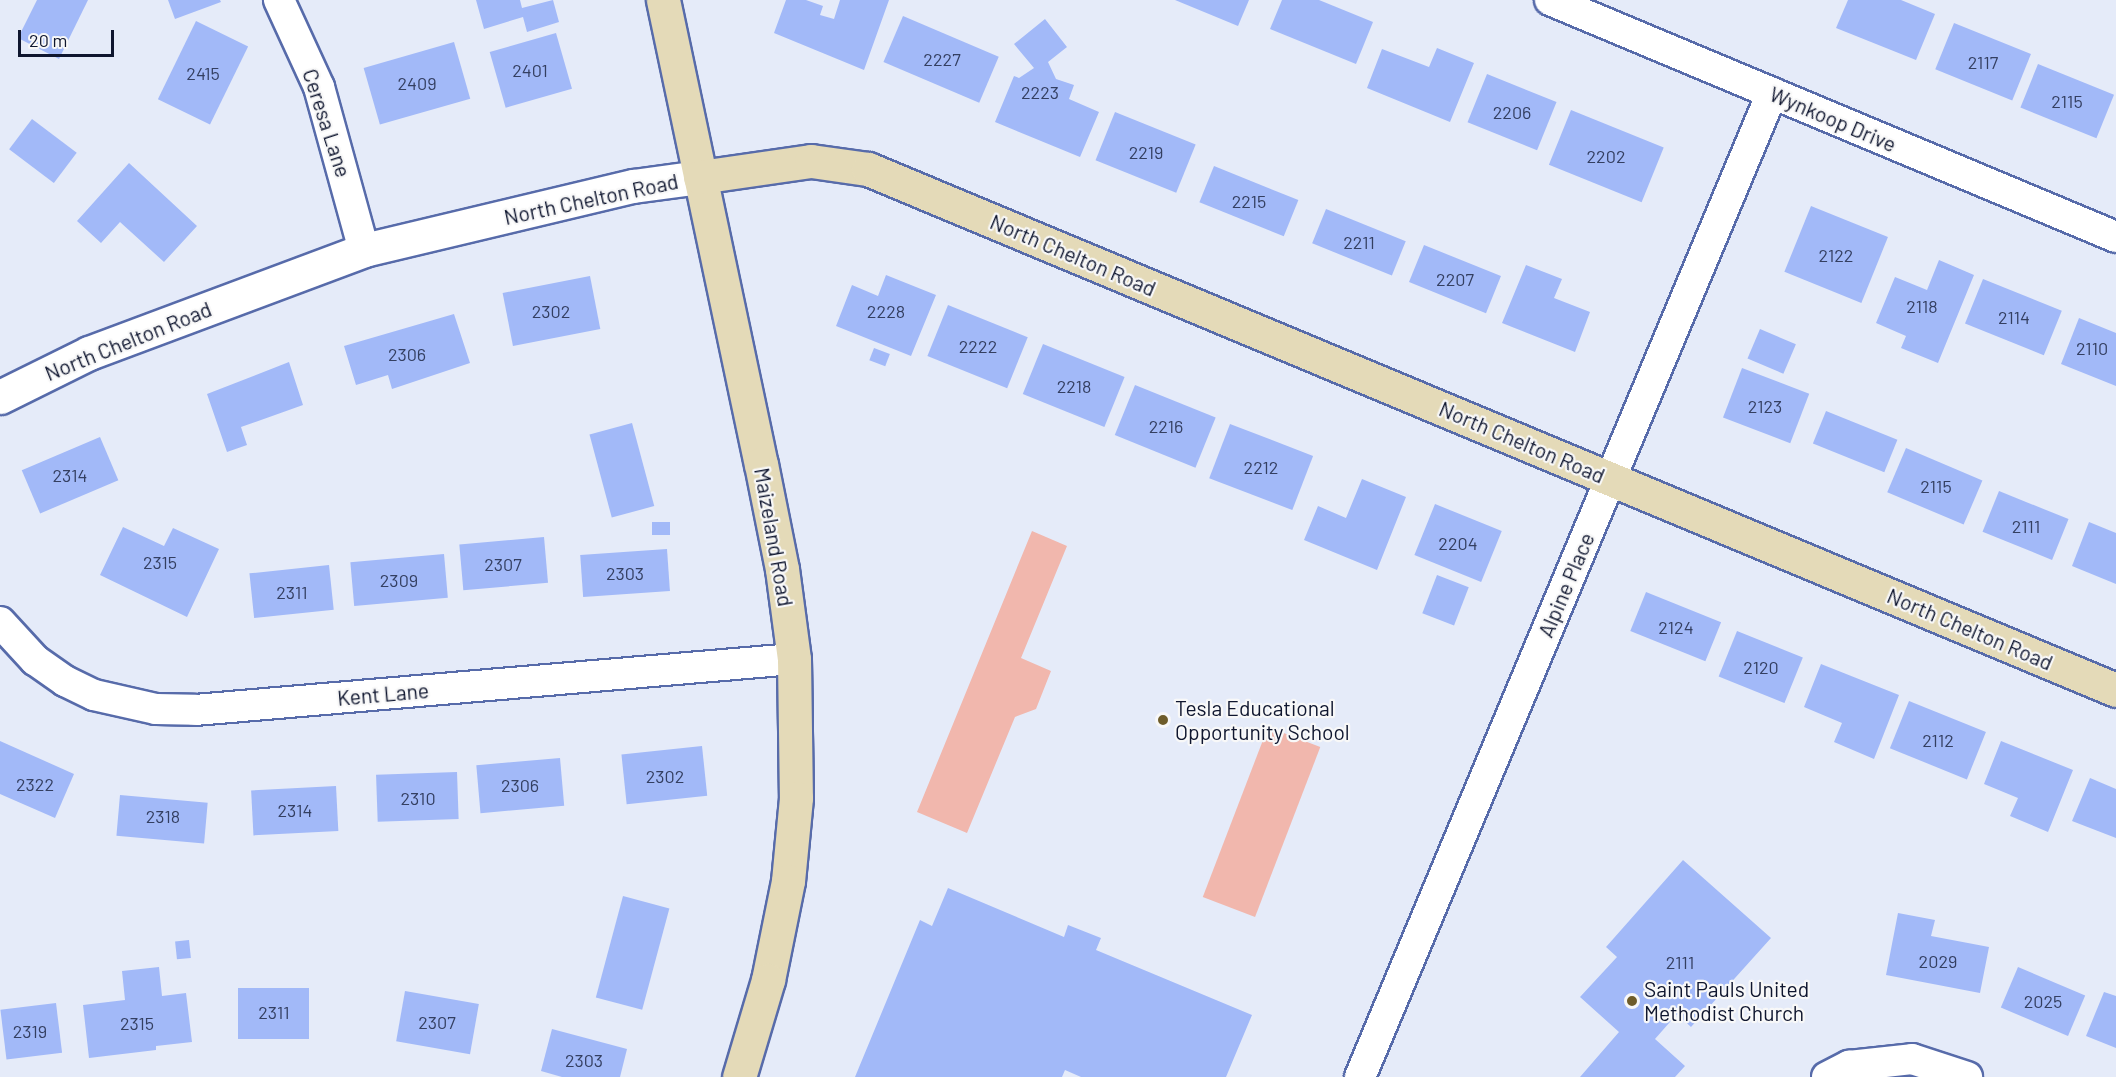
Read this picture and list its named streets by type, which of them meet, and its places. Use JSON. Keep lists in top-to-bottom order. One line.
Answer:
{"streets":{"main road":["North Chelton Road","Maizeland Road"],"street":["Wynkoop Drive","Ceresa Lane","Alpine Place","Kent Lane"]},"crossings":[["Wynkoop Drive","Alpine Place"],["Ceresa Lane","North Chelton Road"],["North Chelton Road","Maizeland Road"],["North Chelton Road","Alpine Place"],["Maizeland Road","Kent Lane"]],"places":["Tesla Educational Opportunity School","Saint Pauls United Methodist Church"],"house_numbers":["2227","2117","2401","2415","2409","2223","2115","2206","2219","2202","2215","2211","2122","2207","2118","2302","2228","2114","2222","2110","2306","2218","2123","2216","2212","2314","2115","2111","2204","2315","2307","2303","2309","2311","2124","2120","2112","2302","2322","2306","2310","2314","2318","2029","2111","2025","2311","2307","2315","2319","2303"],"scale_bar":"20 m"}
